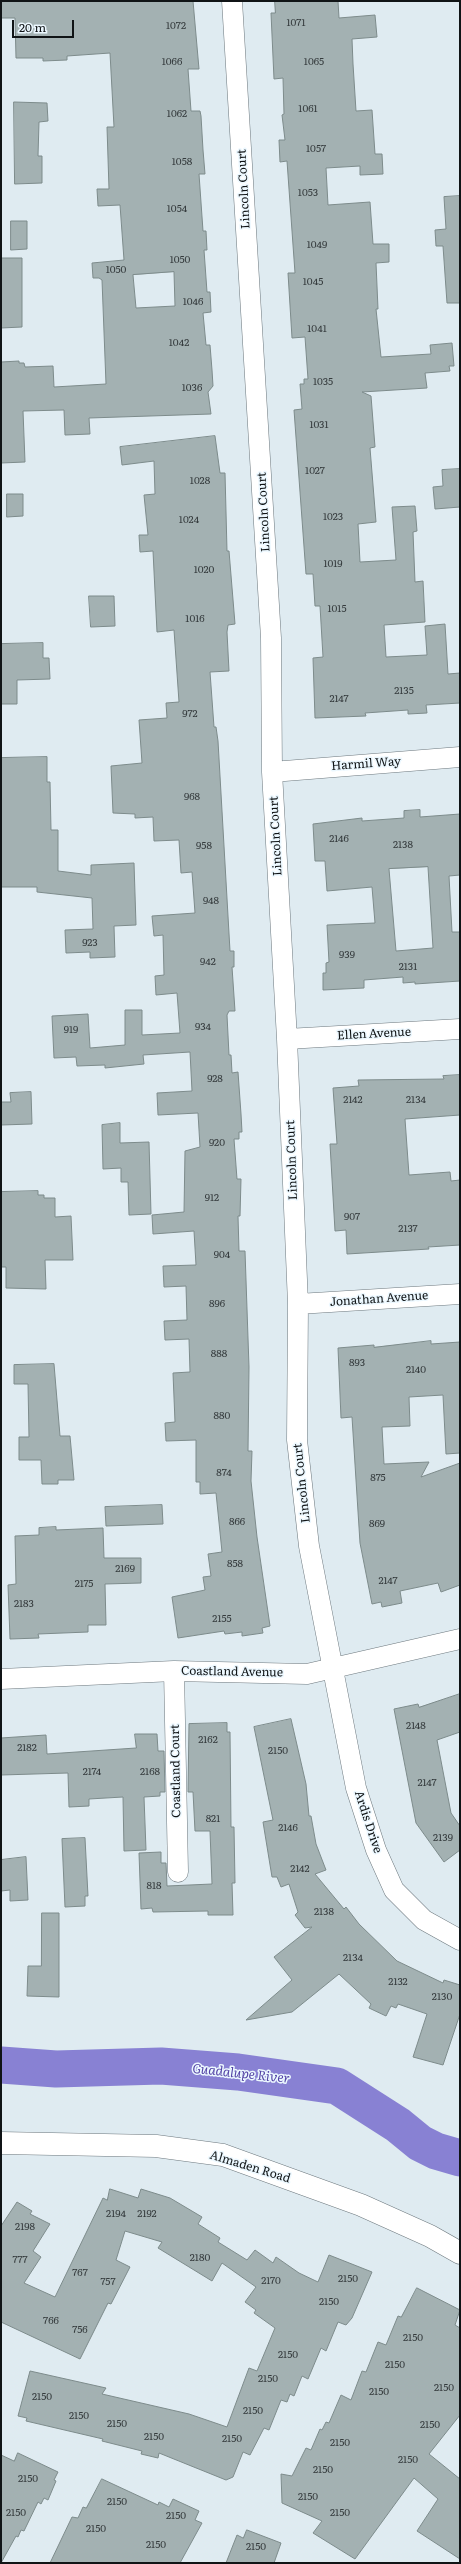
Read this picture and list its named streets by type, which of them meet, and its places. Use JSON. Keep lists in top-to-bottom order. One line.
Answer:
{"streets":{"street":["Lincoln Court","Harmil Way","Ellen Avenue","Jonathan Avenue","Coastland Avenue","Coastland Court","Ardis Drive","Almaden Road"]},"crossings":[["Lincoln Court","Harmil Way"],["Lincoln Court","Ellen Avenue"],["Lincoln Court","Jonathan Avenue"],["Lincoln Court","Coastland Avenue"],["Lincoln Court","Ardis Drive"],["Coastland Avenue","Coastland Court"],["Coastland Avenue","Ardis Drive"]],"water":["Guadalupe River"],"house_numbers":["1071","1072","1066","1065","1061","1062","1057","1058","1053","1054","1049","1050","1050","1045","1046","1041","1042","1035","1036","1031","1027","1028","1023","1024","1019","1020","1015","1016","2135","2147","972","968","2146","2138","958","948","923","939","942","2131","934","919","928","2142","2134","920","912","907","2137","904","896","888","893","2140","880","874","875","866","869","858","2169","2147","2175","2183","2155","2148","2162","2182","2150","2174","2168","2147","821","2146","2139","2142","818","2138","2134","2132","2130","2194","2192","2198","2180","777","767","2150","2170","757","2150","766","756","2150","2150","2150","2150","2150","2150","2150","2150","2150","2150","2150","2150","2150","2150","2150","2150","2150","2150","2150","2150","2150","2150","2150","2150","2150"],"scale_bar":"20 m"}
